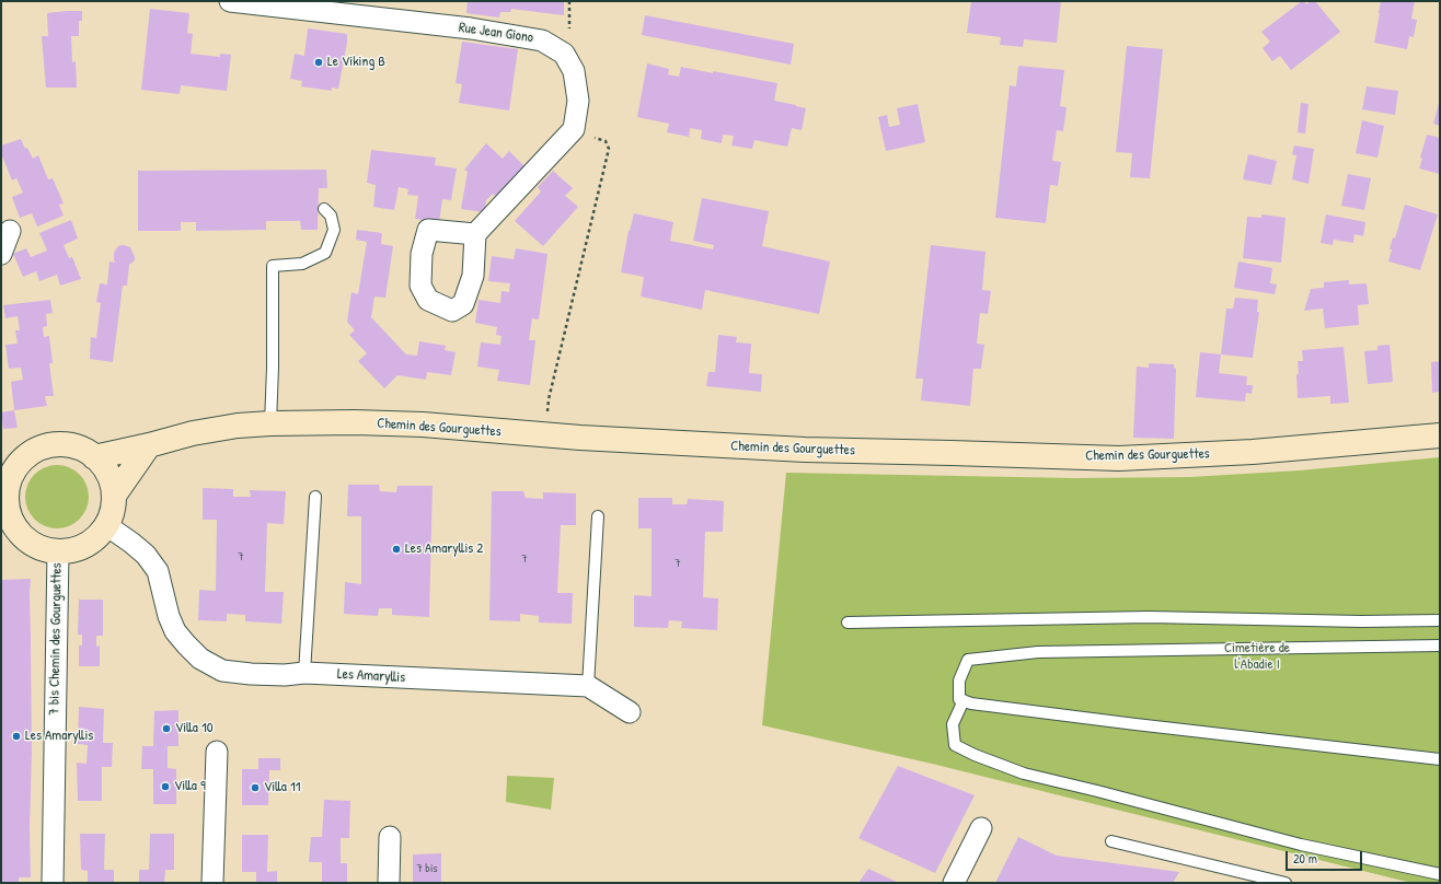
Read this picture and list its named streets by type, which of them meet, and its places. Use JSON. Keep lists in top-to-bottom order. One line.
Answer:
{"streets":{"main road":["Chemin des Gourguettes"],"street":["Rue Jean Giono","7 bis Chemin des Gourguettes","Les Amaryllis"]},"crossings":[["Chemin des Gourguettes","7 bis Chemin des Gourguettes"],["Chemin des Gourguettes","Les Amaryllis"],["7 bis Chemin des Gourguettes","Les Amaryllis"]],"parks":["Cimetière de l'Abadie I"],"places":["Le Viking B","Les Amaryllis 2","Villa 10","Les Amaryllis","Villa 9","Villa 11"],"house_numbers":["7","7","7","7 bis"],"scale_bar":"20 m"}
